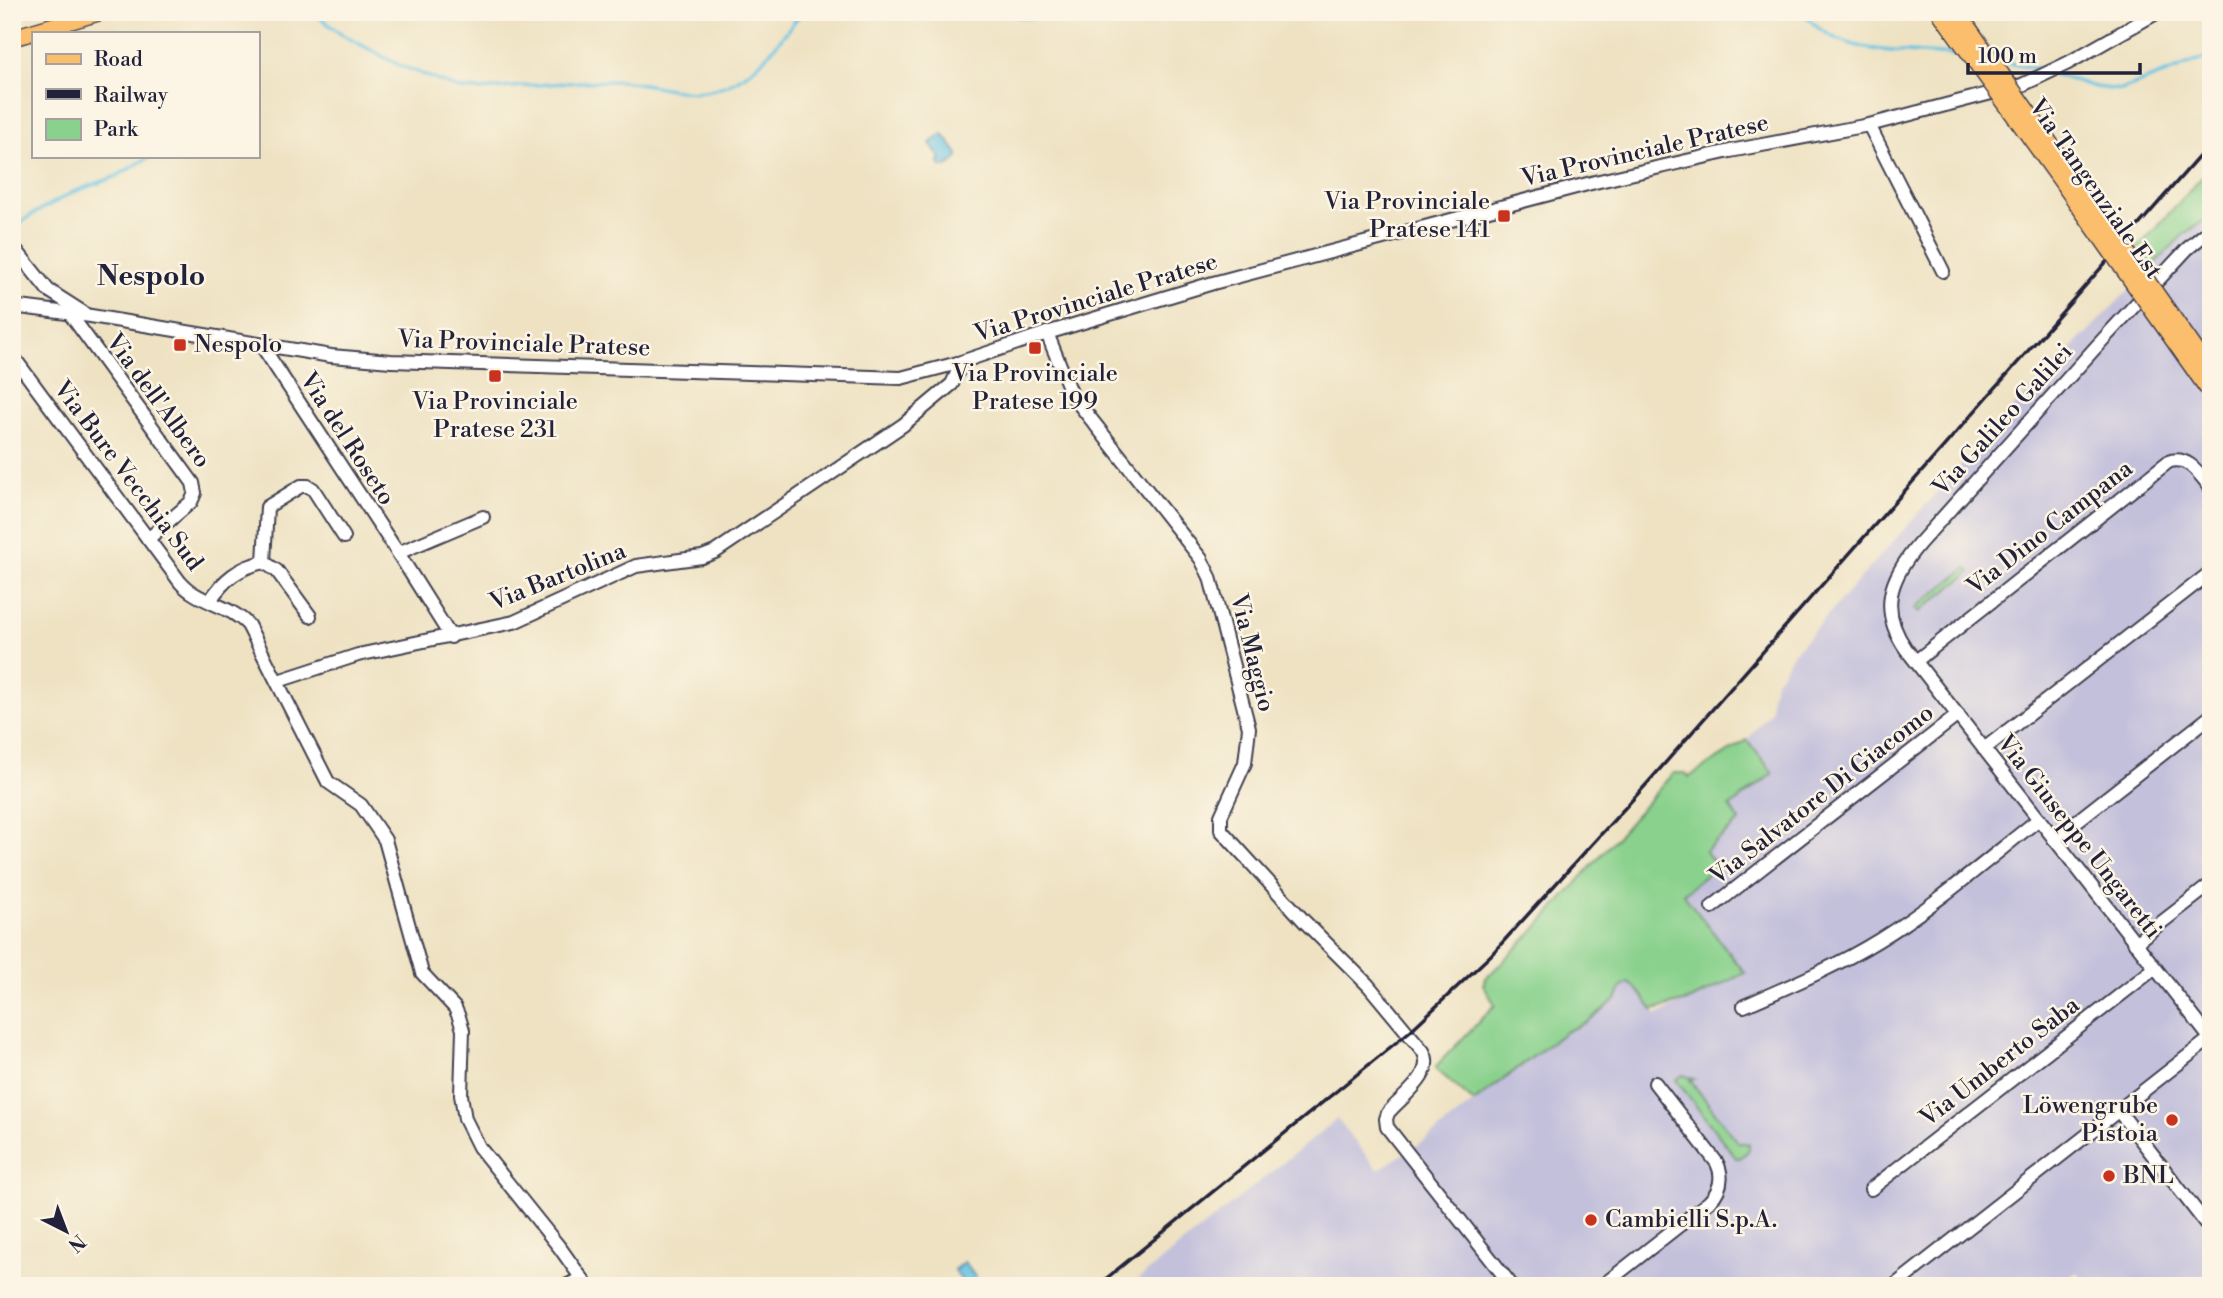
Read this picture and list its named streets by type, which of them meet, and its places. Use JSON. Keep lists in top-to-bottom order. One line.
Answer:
{"streets":{"main road":["Via Tangenziale Est"],"street":["Via Provinciale Pratese","Via dell'Albero","Via Galileo Galilei","Via del Roseto","Via Bure Vecchia Sud","Via Dino Campana","Via Bartolina","Via Maggio","Via Salvatore Di Giacomo","Via Giuseppe Ungaretti","Via Umberto Saba"]},"crossings":[["Via Provinciale Pratese","Via dell'Albero"],["Via Provinciale Pratese","Via del Roseto"],["Via Provinciale Pratese","Via Bartolina"],["Via Provinciale Pratese","Via Maggio"],["Via dell'Albero","Via Bure Vecchia Sud"],["Via Galileo Galilei","Via Dino Campana"],["Via Galileo Galilei","Via Giuseppe Ungaretti"],["Via del Roseto","Via Bartolina"],["Via Bure Vecchia Sud","Via Bartolina"],["Via Dino Campana","Via Giuseppe Ungaretti"],["Via Salvatore Di Giacomo","Via Giuseppe Ungaretti"],["Via Giuseppe Ungaretti","Via Umberto Saba"]],"districts":["Nespolo"],"places":{"transit":["Via Provinciale Pratese 141","Nespolo","Via Provinciale Pratese 199","Via Provinciale Pratese 231"],"other":["Löwengrube Pistoia","BNL","Cambielli S.p.A."]},"legend":["Road","Railway","Park"],"scale_bar":"100 m","north":"bottom right"}
